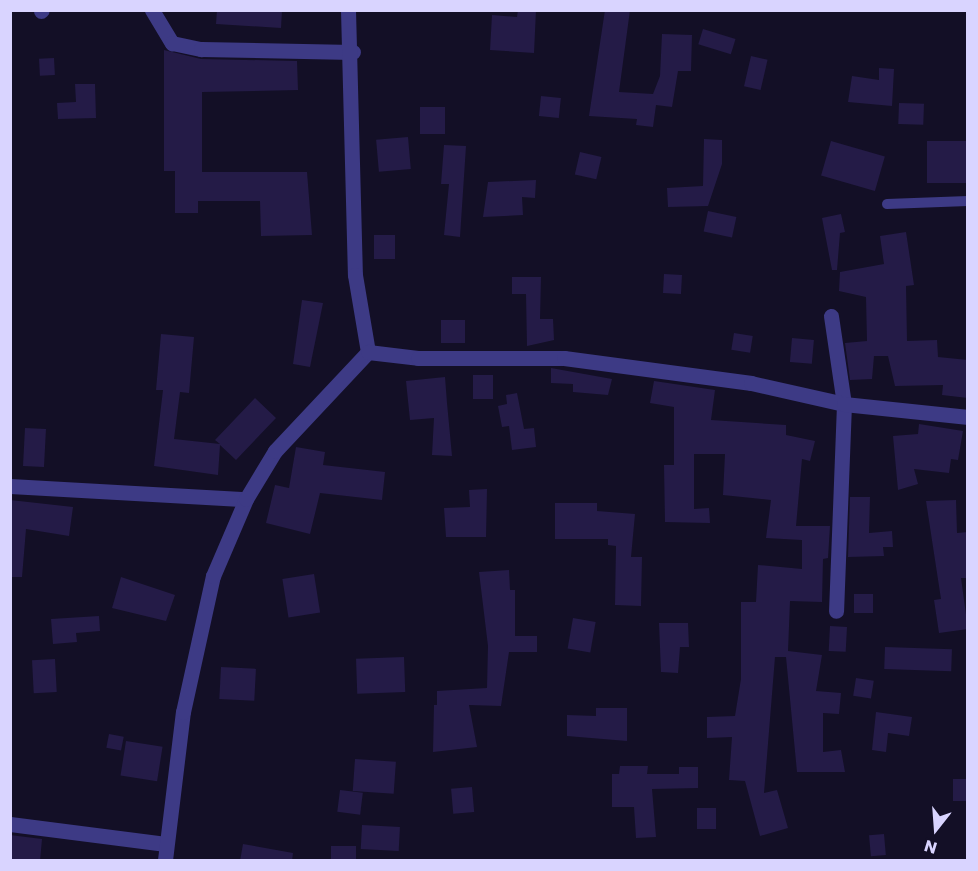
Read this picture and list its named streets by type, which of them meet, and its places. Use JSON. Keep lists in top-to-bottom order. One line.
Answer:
{"north":"bottom"}
